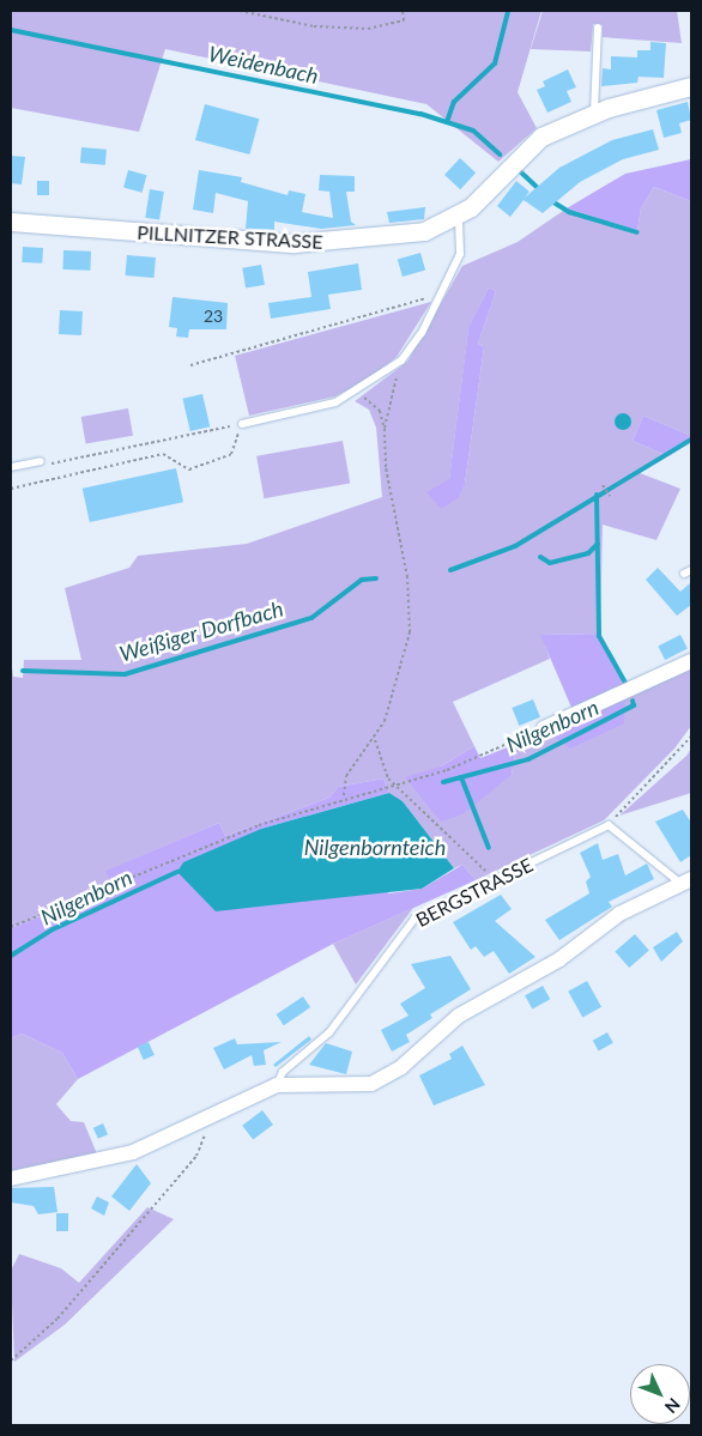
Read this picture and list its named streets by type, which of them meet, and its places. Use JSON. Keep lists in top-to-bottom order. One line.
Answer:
{"streets":{"street":["PILLNITZER STRASSE","BERGSTRASSE"]},"water":["Weidenbach","Weißiger Dorfbach","Nilgenborn","Nilgenbornteich"],"house_numbers":["23"],"north":"bottom right"}
